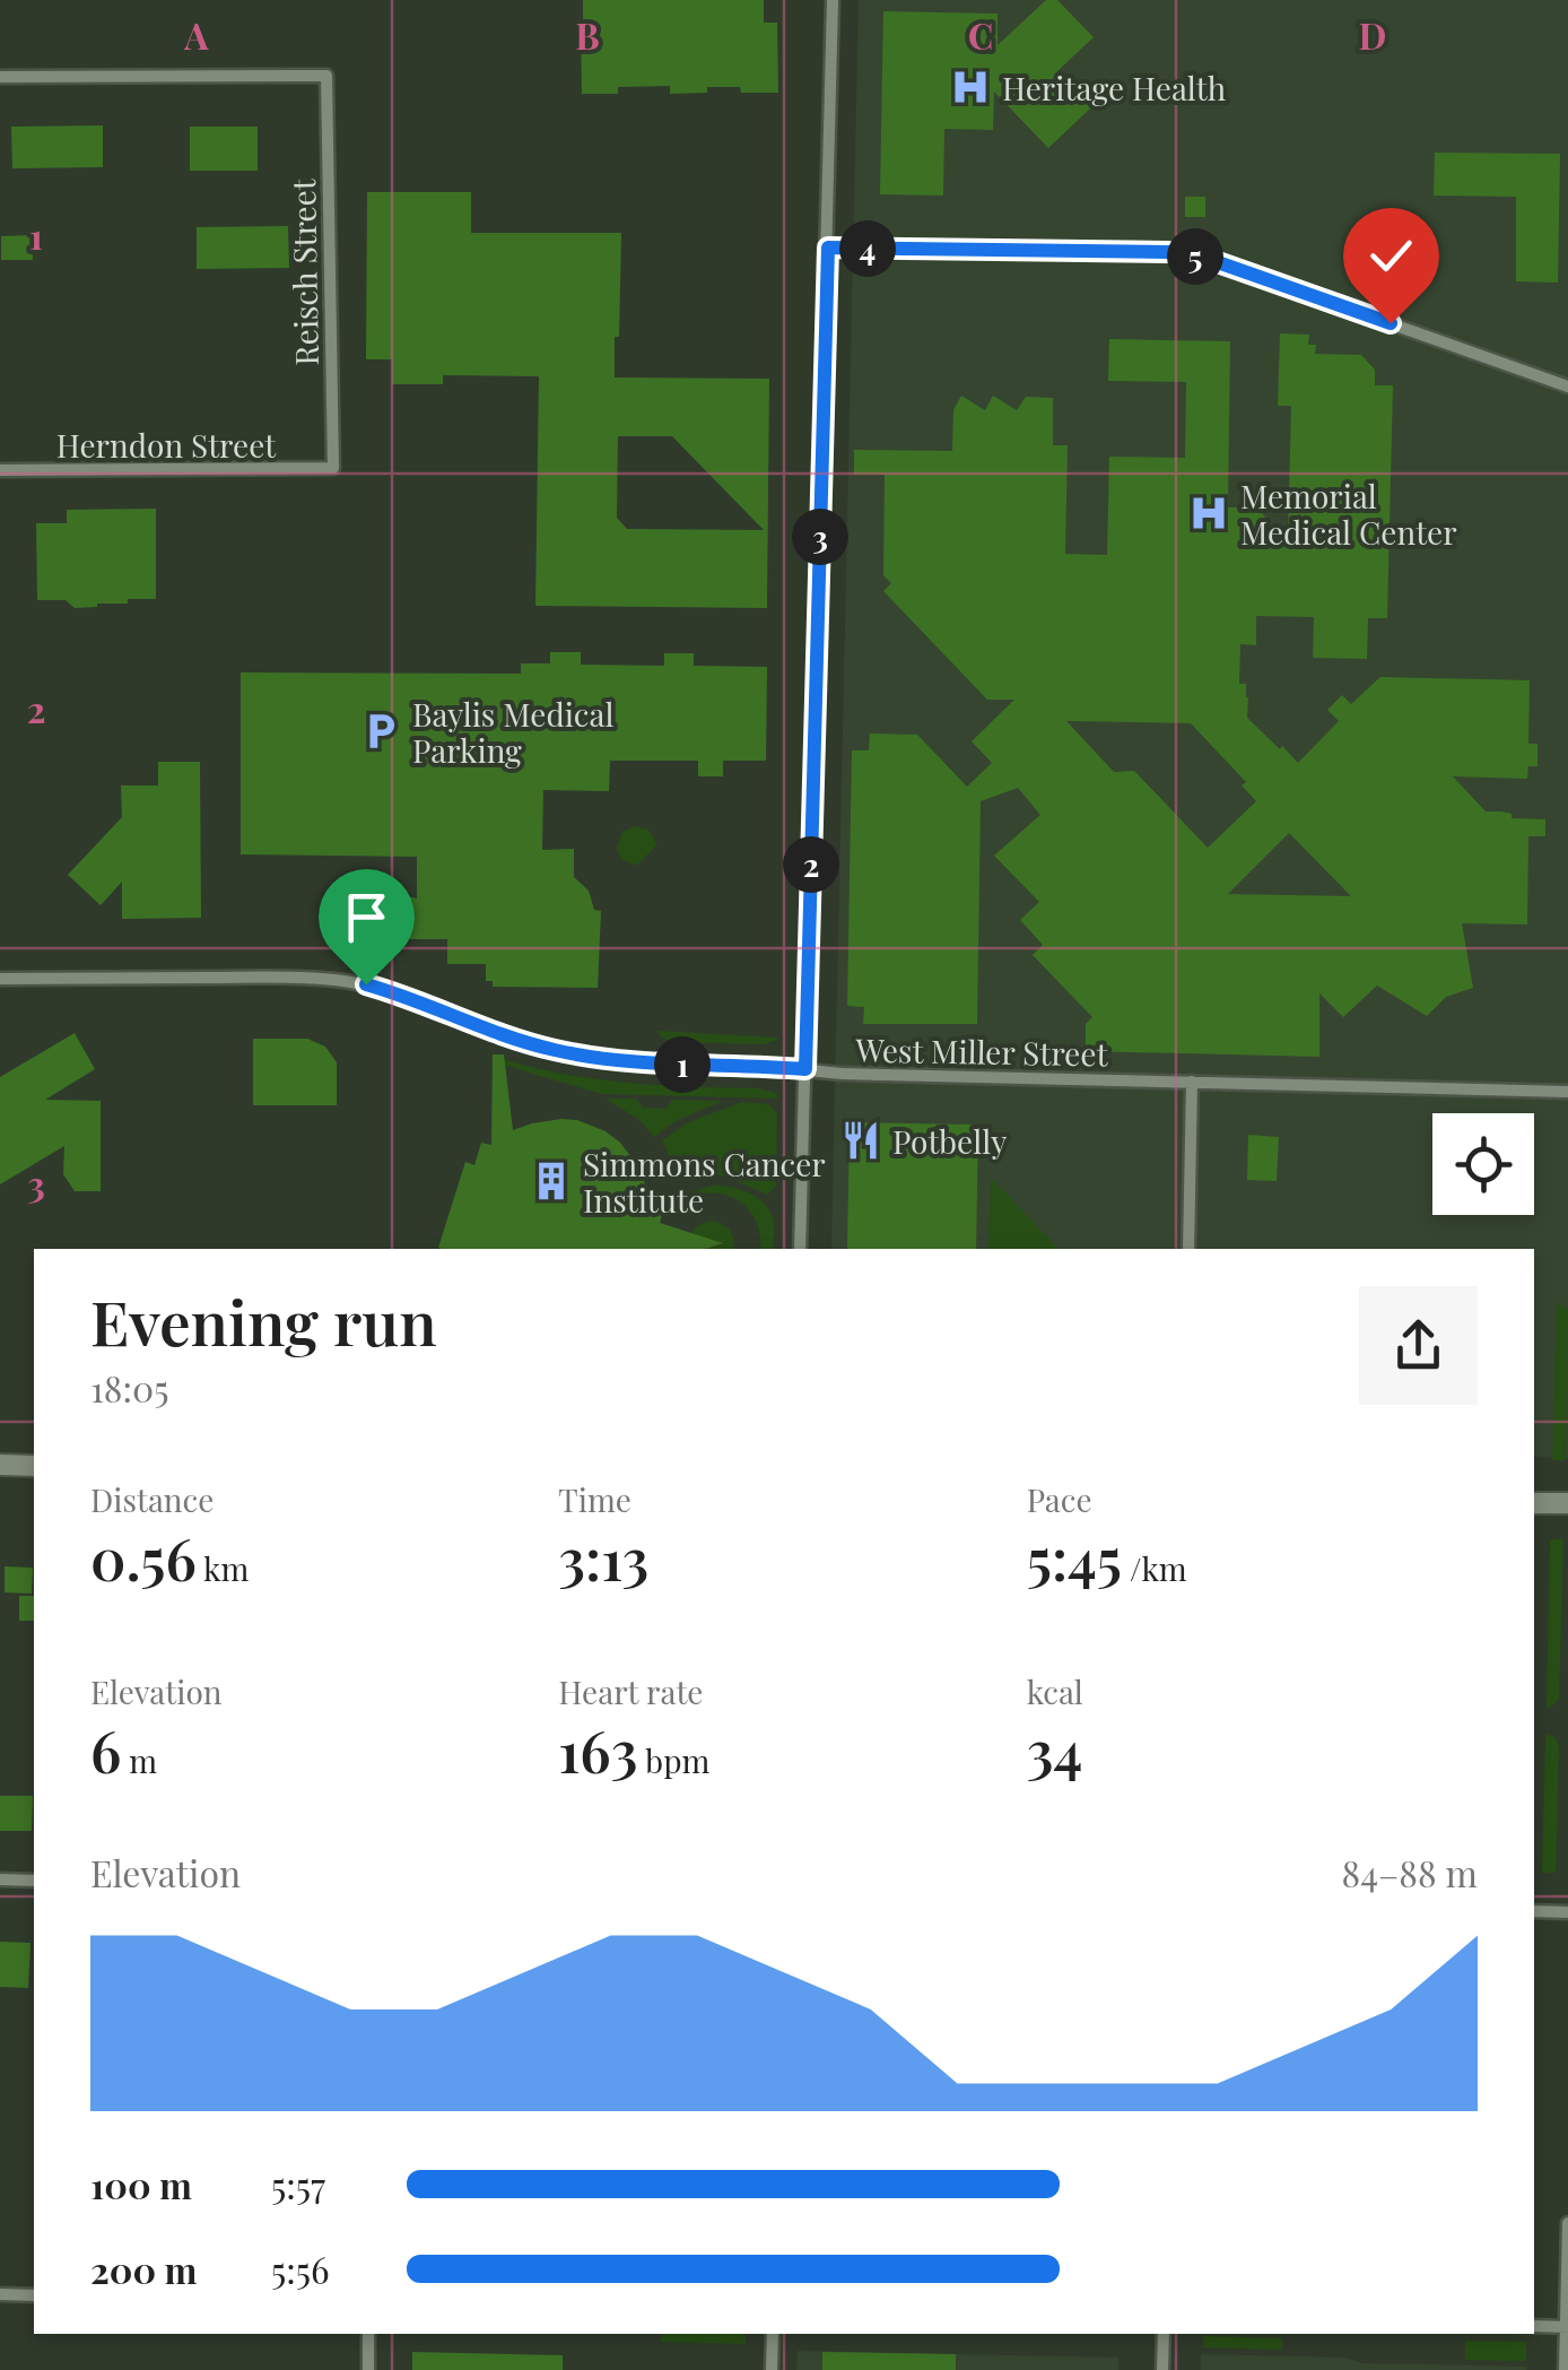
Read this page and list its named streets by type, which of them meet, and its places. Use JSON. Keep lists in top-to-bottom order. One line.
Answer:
{"streets":{"street":["Reisch Street","Herndon Street","West Miller Street"]},"crossings":[["Reisch Street","Herndon Street"]],"places":{"hospital":["Heritage Health","Memorial Medical Center"],"parking":["Baylis Medical Parking"],"restaurant":["Potbelly"],"building":["Simmons Cancer Institute"]},"page":{"pins":["4","5","3","2","1"],"heading":["Evening run","18:05"],"stats":[["Distance","0.56 km"],["Time","3:13"],["Pace","5:45 /km"],["Elevation","6 m"],["Heart rate","163 bpm"],["kcal","34"]],"chart":["Elevation","84–88 m"],"list":[{"name":"100 m","note":"5:57"},{"name":"200 m","note":"5:56"}]},"grid":{"columns":["A","B","C","D"],"rows":["1","2","3"]}}
